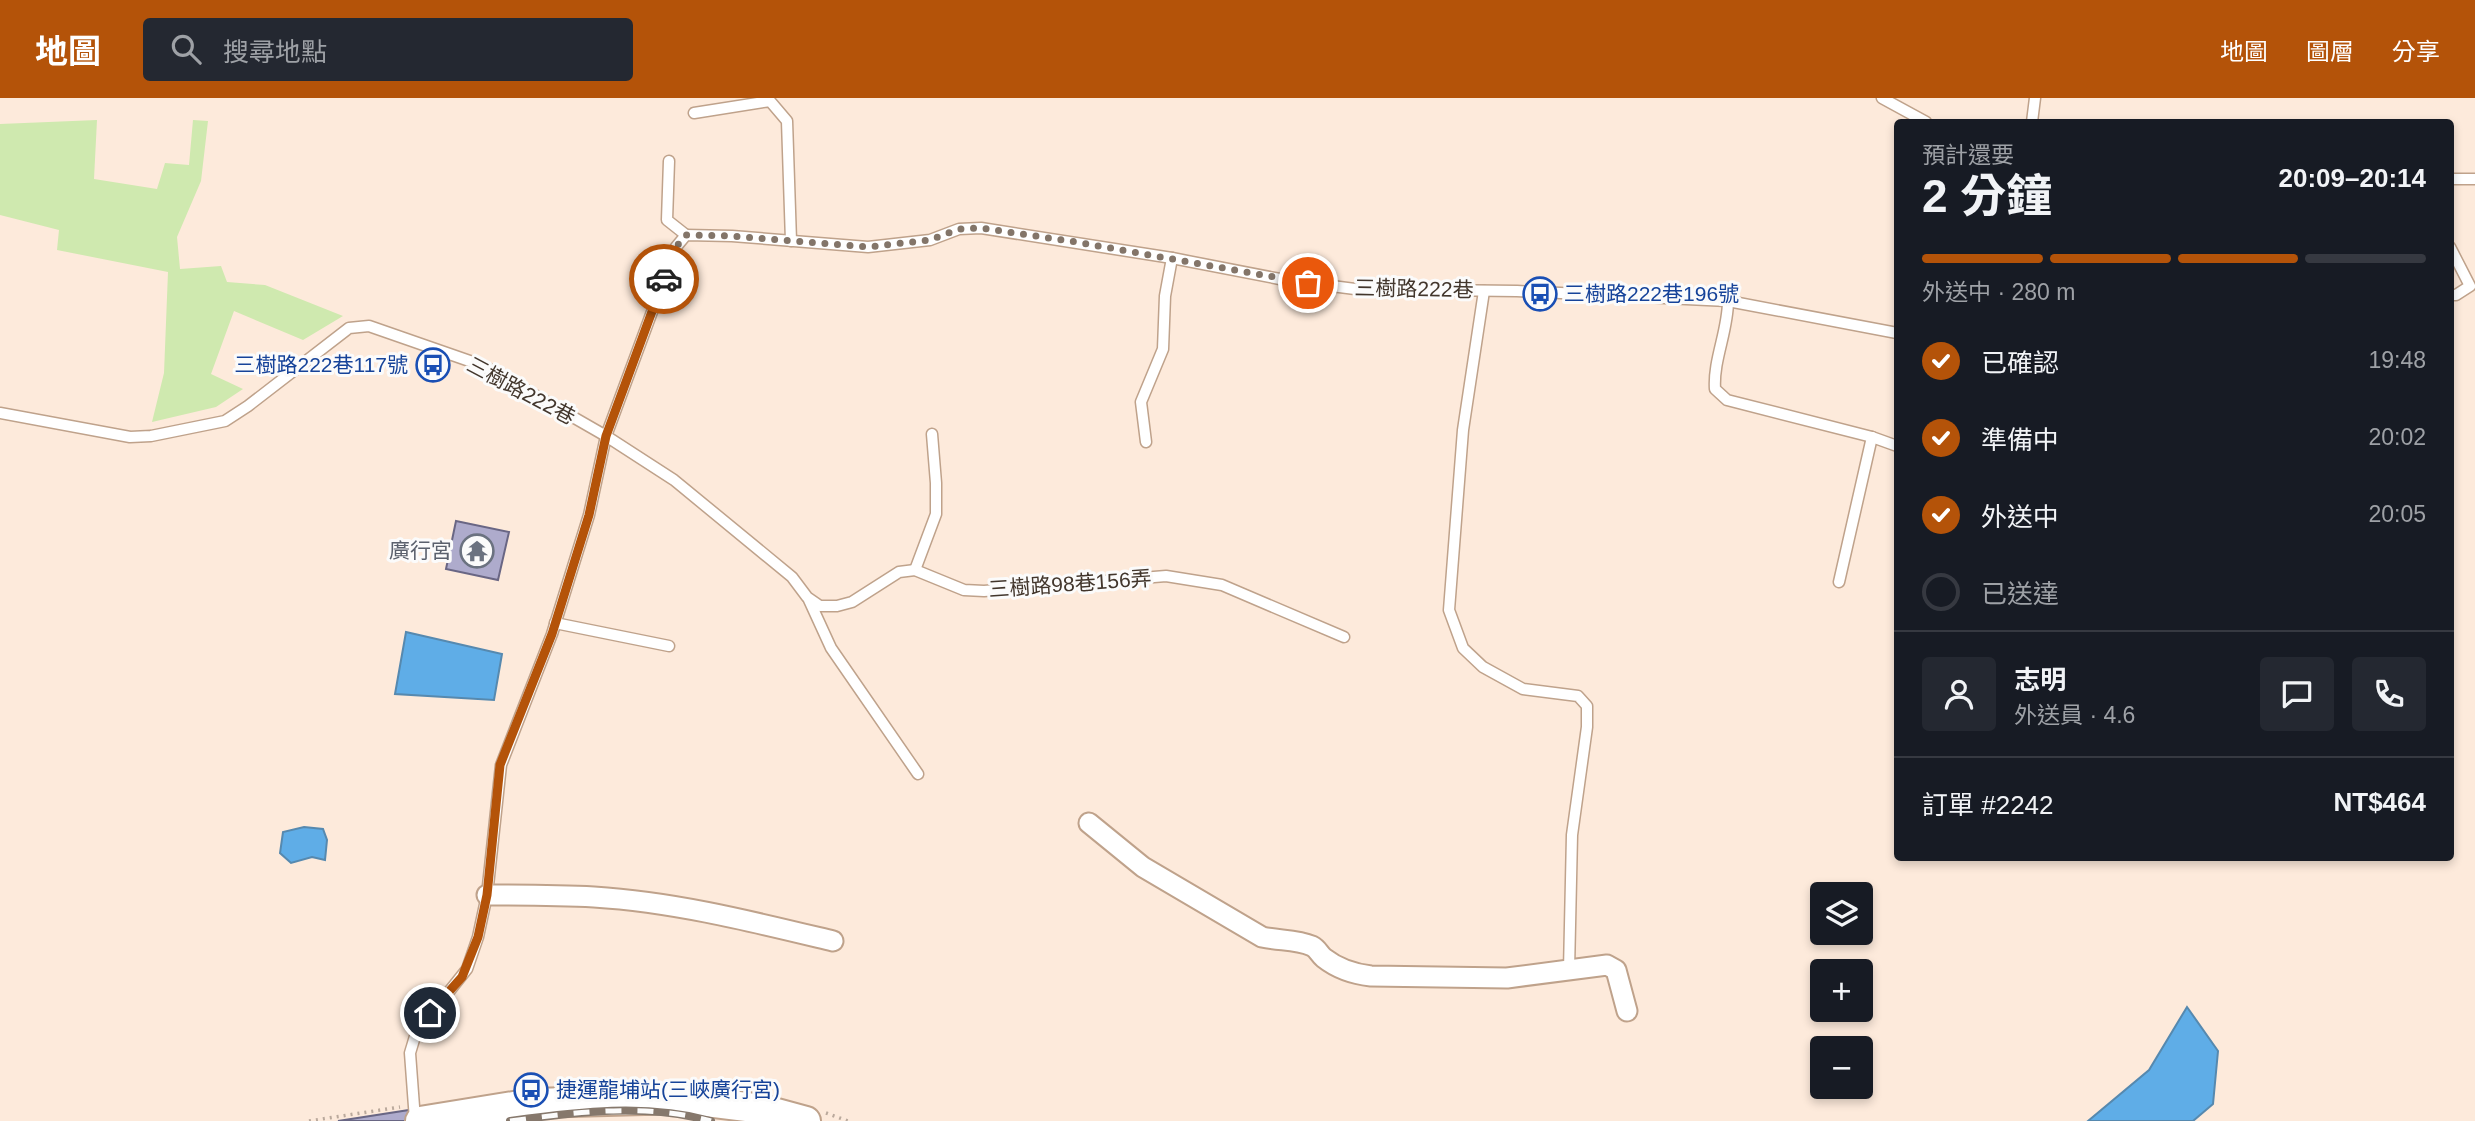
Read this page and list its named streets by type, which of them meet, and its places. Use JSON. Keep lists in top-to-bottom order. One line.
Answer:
{"streets":{"lane":["三樹路222巷","三樹路98巷156弄"]},"places":{"bus stop":["三樹路222巷196號","三樹路222巷117號","捷運龍埔站(三峽廣行宮)"],"temple":["廣行宮"]},"page":{"header":"地圖","search":"搜尋地點","nav":["地圖","圖層","分享"],"heading":["2 分鐘","預計還要","20:09–20:14"],"panel":["志明","外送員 · 4.6","訂單 #2242","NT$464"],"bar":"外送中 · 280 m","list":[["已確認","19:48"],["準備中","20:02"],["外送中","20:05"],"已送達"],"map_buttons":["+","−"]}}
